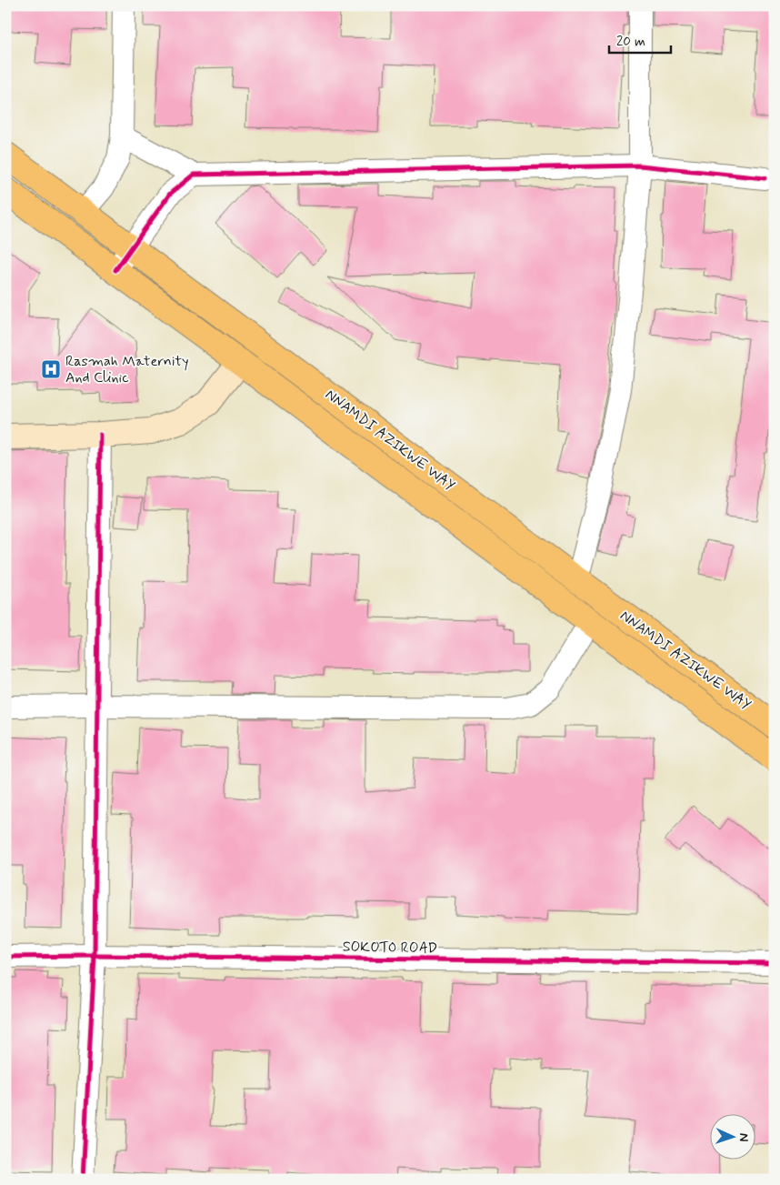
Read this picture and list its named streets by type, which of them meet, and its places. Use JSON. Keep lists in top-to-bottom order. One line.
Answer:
{"streets":{"highway":["NNAMDI AZIKWE WAY"],"street":["SOKOTO ROAD"]},"places":{"hospital":["Rasmah Maternity And Clinic"]},"scale_bar":"20 m","north":"right"}
